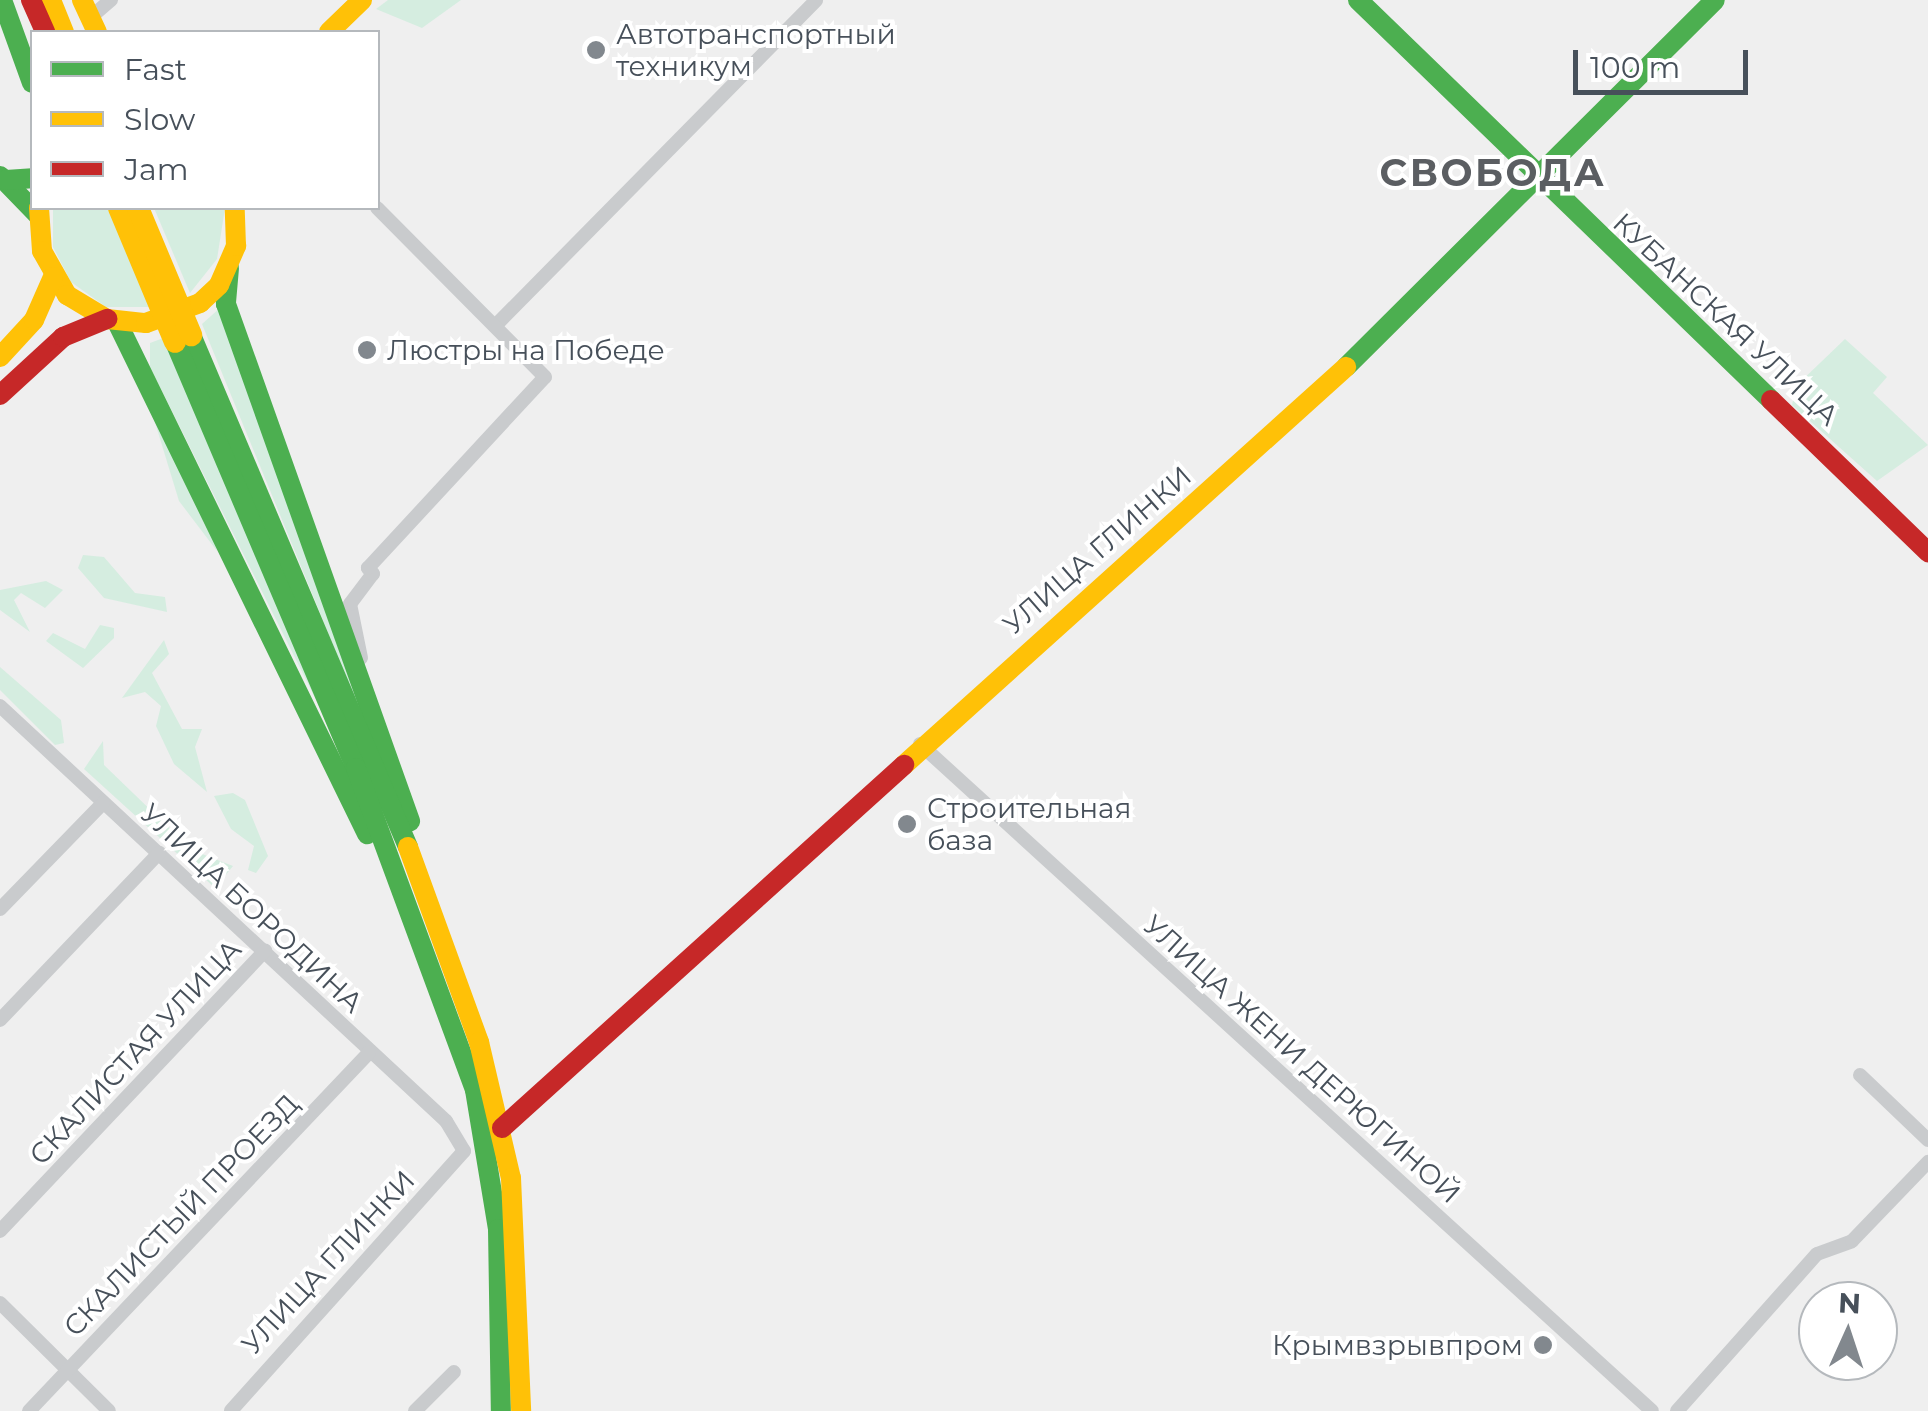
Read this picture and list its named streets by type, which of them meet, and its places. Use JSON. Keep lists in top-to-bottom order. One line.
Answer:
{"streets":{"main road":["КУБАНСКАЯ УЛИЦА","УЛИЦА ГЛИНКИ"],"street":["УЛИЦА БОРОДИНА","СКАЛИСТАЯ УЛИЦА","УЛИЦА ЖЕНИ ДЕРЮГИНОЙ","СКАЛИСТЫЙ ПРОЕЗД"]},"crossings":[["КУБАНСКАЯ УЛИЦА","УЛИЦА ГЛИНКИ"],["УЛИЦА ГЛИНКИ","УЛИЦА БОРОДИНА"],["УЛИЦА ГЛИНКИ","УЛИЦА ЖЕНИ ДЕРЮГИНОЙ"],["УЛИЦА БОРОДИНА","СКАЛИСТАЯ УЛИЦА"],["УЛИЦА БОРОДИНА","СКАЛИСТЫЙ ПРОЕЗД"]],"districts":["СВОБОДА"],"places":["Автотранспортный техникум","Люстры на Победе","Строительная база","Крымвзрывпром"],"legend":["Fast","Slow","Jam"],"scale_bar":"100 m","north":"top"}
